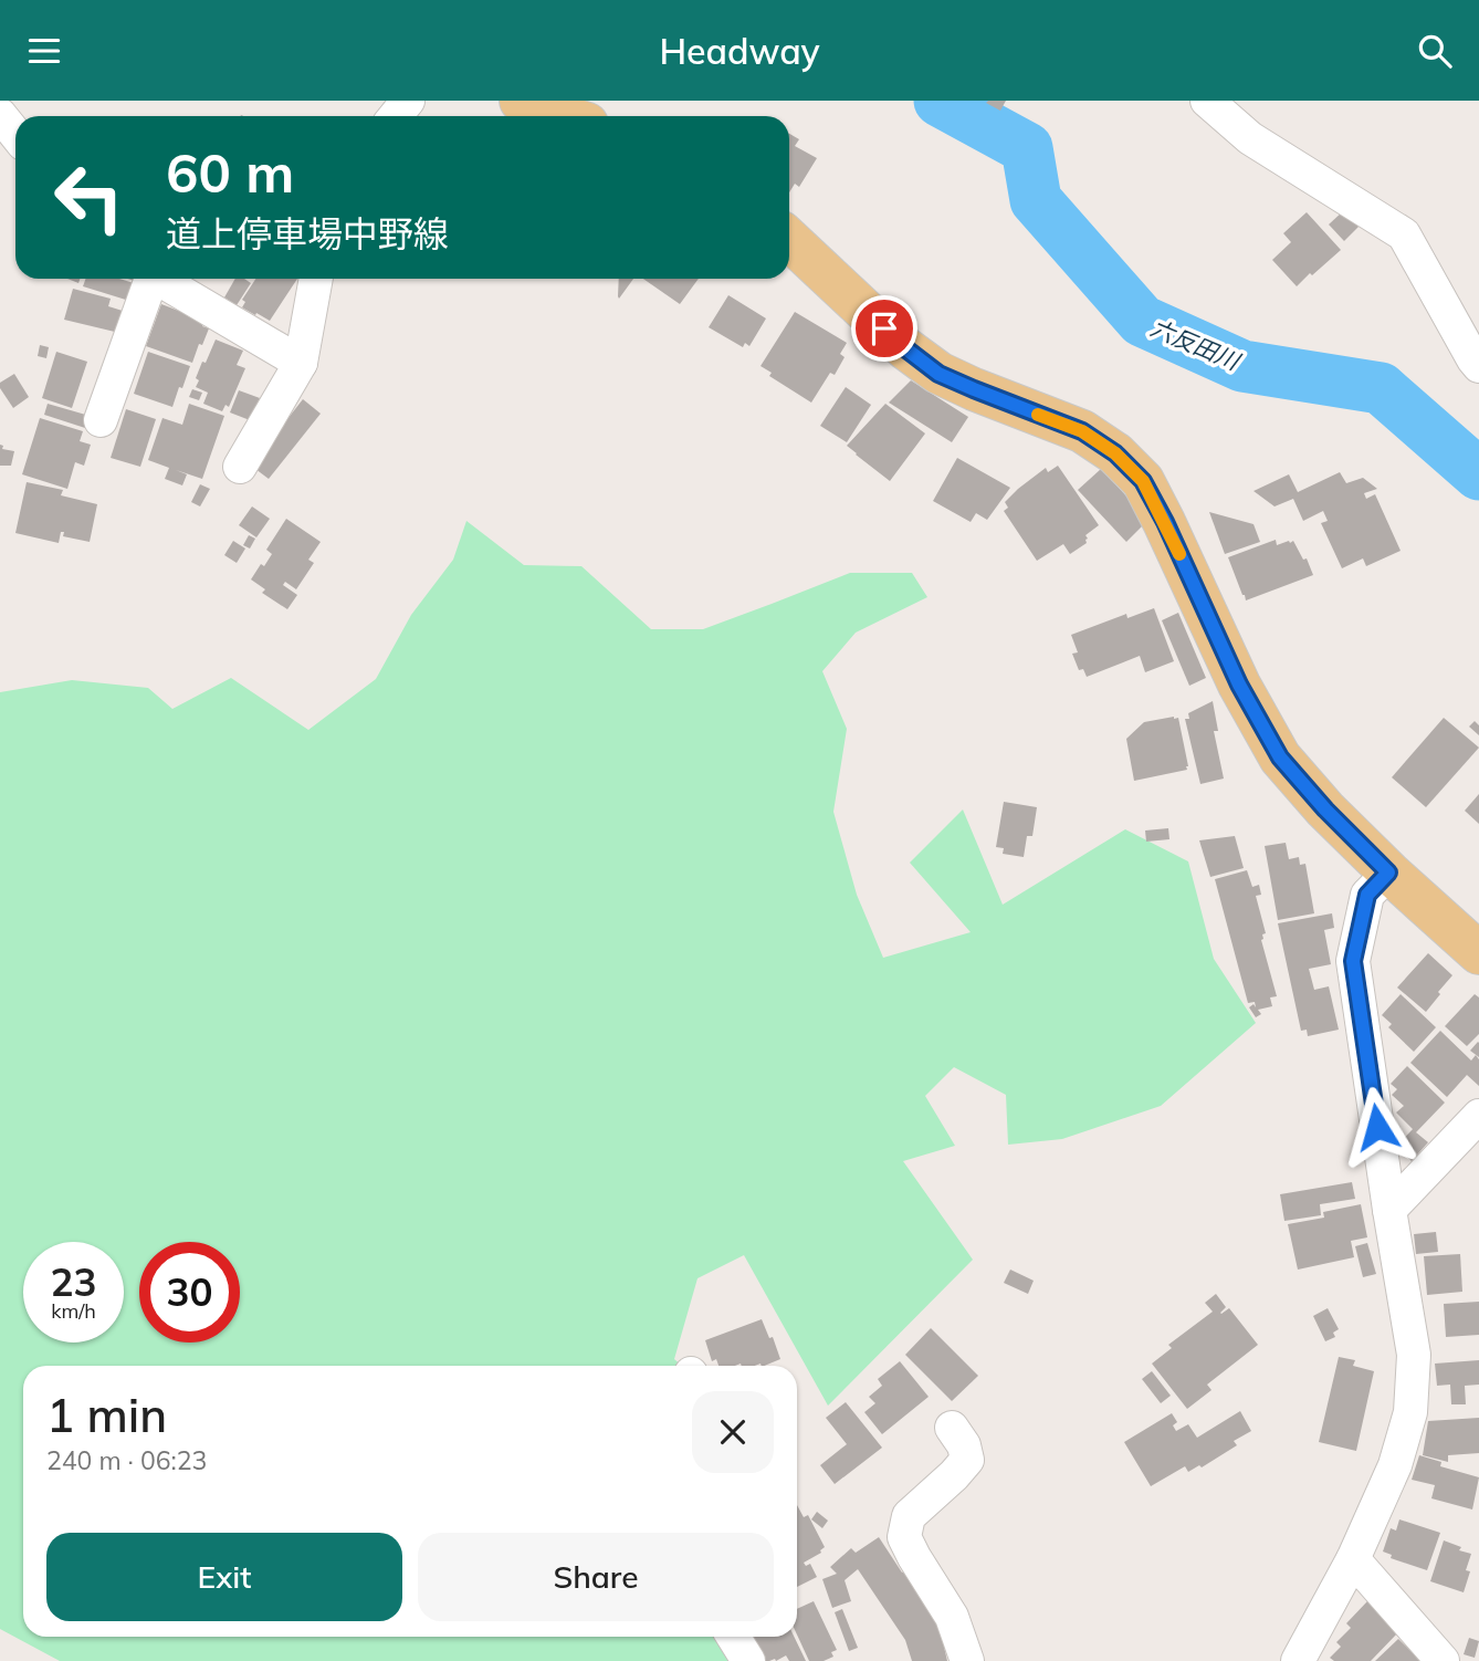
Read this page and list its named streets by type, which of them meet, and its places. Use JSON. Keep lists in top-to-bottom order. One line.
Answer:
{"water":["六反田川"],"page":{"header":"Headway","turn":["60 m","道上停車場中野線"],"speed":"23 km/h","limit":"30","heading":["1 min","240 m · 06:23"],"buttons":["Exit","Share"]}}
